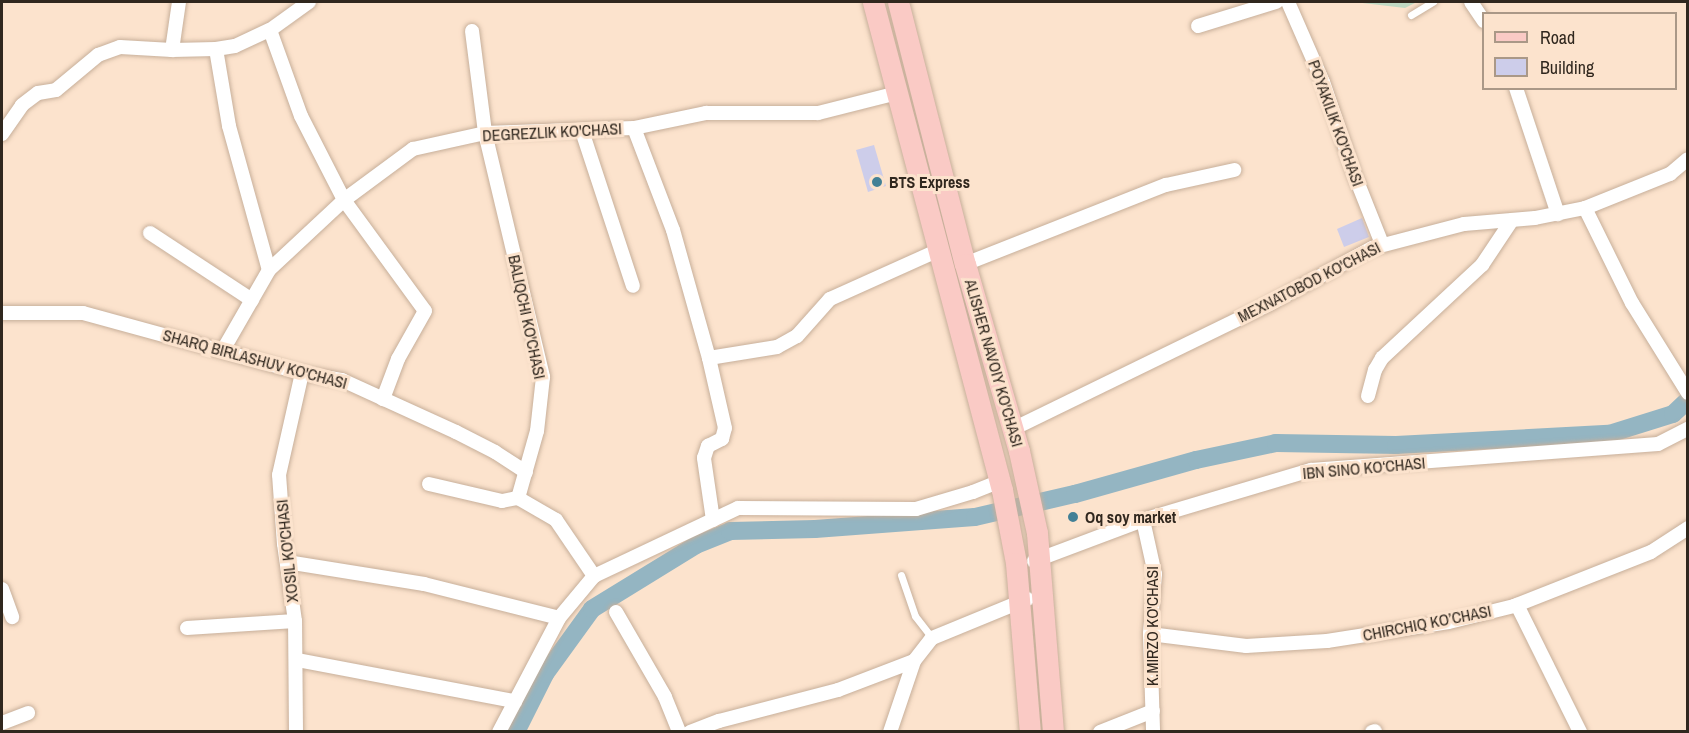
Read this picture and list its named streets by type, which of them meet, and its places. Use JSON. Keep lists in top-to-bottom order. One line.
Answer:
{"streets":{"main road":["ALISHER NAVOIY KO'CHASI"],"street":["POYAKILIK KO'CHASI","DEGREZLIK KO'CHASI","MEXNATOBOD KO'CHASI","BALIQCHI KO'CHASI","SHARQ BIRLASHUV KO'CHASI","IBN SINO KO‘CHASI","XOSIL KO'CHASI","CHIRCHIQ KO’CHASI","K.MIRZO KO'CHASI"]},"crossings":[["POYAKILIK KO'CHASI","MEXNATOBOD KO'CHASI"],["DEGREZLIK KO'CHASI","BALIQCHI KO'CHASI"],["DEGREZLIK KO'CHASI","SHARQ BIRLASHUV KO'CHASI"],["DEGREZLIK KO'CHASI","ALISHER NAVOIY KO'CHASI"],["MEXNATOBOD KO'CHASI","ALISHER NAVOIY KO'CHASI"],["BALIQCHI KO'CHASI","SHARQ BIRLASHUV KO'CHASI"],["SHARQ BIRLASHUV KO'CHASI","XOSIL KO'CHASI"],["ALISHER NAVOIY KO'CHASI","IBN SINO KO‘CHASI"],["IBN SINO KO‘CHASI","K.MIRZO KO'CHASI"],["CHIRCHIQ KO’CHASI","K.MIRZO KO'CHASI"]],"places":["BTS Express","Oq soy market"],"legend":["Road","Building"]}
